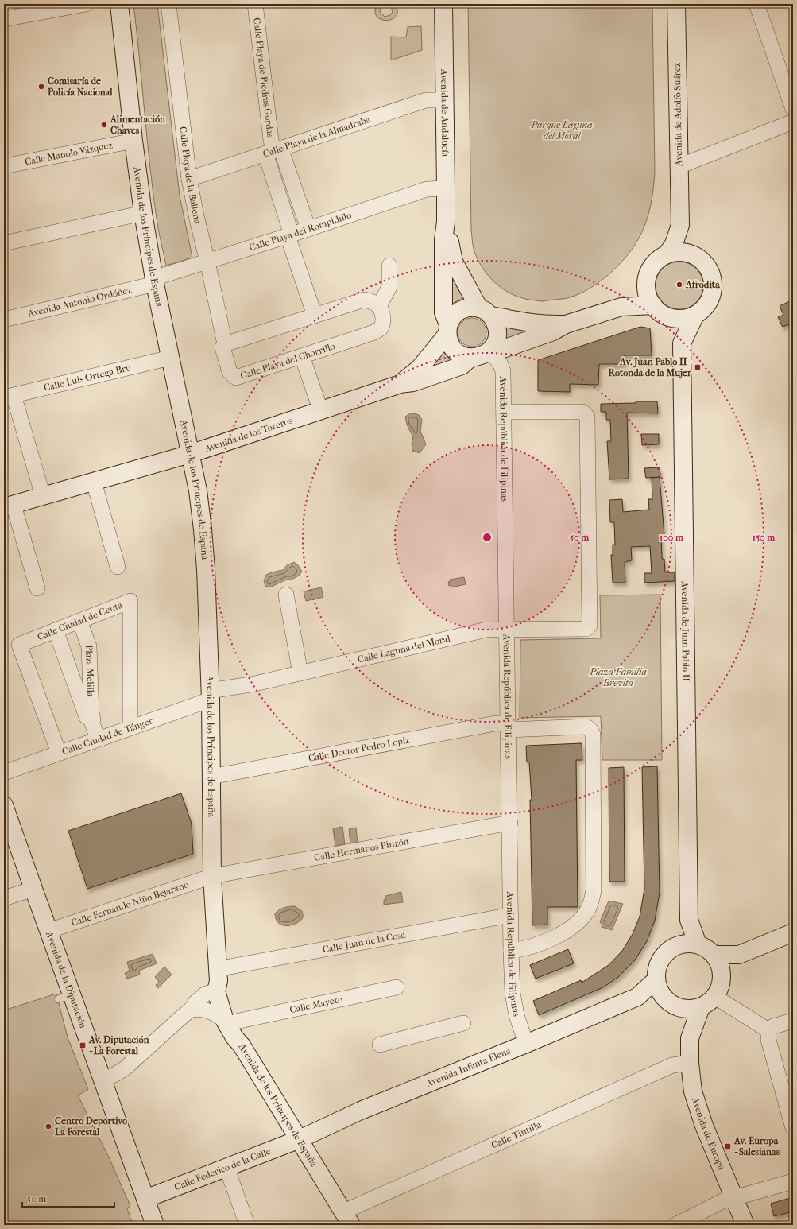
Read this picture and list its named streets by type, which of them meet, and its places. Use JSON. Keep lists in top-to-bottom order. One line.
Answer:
{"streets":{"street":["Calle Playa de Piedras Gordas","Avenida de Andalucía","Avenida de Adolfo Suárez","Calle Playa de la Almadraba","Calle Manolo Vázquez","Calle Playa de la Ballena","Calle Playa del Rompidillo","Avenida de los Príncipes de España","Avenida Antonio Ordóñez","Calle Playa del Chorrillo","Calle Luis Ortega Bru","Avenida de los Toreros","Avenida República de Filipinas","Calle Ciudad de Ceuta","Avenida de Juan Pablo II","Calle Laguna del Moral","Plaza Melilla","Calle Ciudad de Tánger","Calle Doctor Pedro Lopiz","Calle Hermanos Pinzón","Calle Fernando Niño Bejarano","Calle Juan de la Cosa","Avenida de la Diputación","Calle Mayeto","Avenida Infanta Elena","Avenida de Europa","Calle Tintilla","Calle Federico de la Calle"]},"crossings":[["Calle Playa de Piedras Gordas","Calle Playa de la Almadraba"],["Avenida de Andalucía","Calle Playa de la Almadraba"],["Avenida de Andalucía","Calle Playa del Rompidillo"],["Avenida de Andalucía","Avenida de los Toreros"],["Avenida de Andalucía","Avenida República de Filipinas"],["Avenida de Adolfo Suárez","Avenida de Juan Pablo II"],["Calle Playa de la Almadraba","Calle Playa de la Ballena"],["Calle Manolo Vázquez","Avenida de los Príncipes de España"],["Calle Playa de la Ballena","Calle Playa del Rompidillo"],["Calle Playa de la Ballena","Calle Playa del Chorrillo"],["Calle Playa del Rompidillo","Avenida de los Príncipes de España"],["Calle Playa del Rompidillo","Avenida Antonio Ordóñez"],["Avenida de los Príncipes de España","Avenida Antonio Ordóñez"],["Avenida de los Príncipes de España","Calle Luis Ortega Bru"],["Avenida de los Príncipes de España","Avenida de los Toreros"],["Avenida de los Príncipes de España","Calle Laguna del Moral"],["Avenida de los Príncipes de España","Calle Ciudad de Tánger"],["Avenida de los Príncipes de España","Calle Doctor Pedro Lopiz"],["Avenida de los Príncipes de España","Calle Hermanos Pinzón"],["Avenida de los Príncipes de España","Calle Fernando Niño Bejarano"],["Avenida de los Príncipes de España","Calle Juan de la Cosa"],["Avenida de los Príncipes de España","Calle Mayeto"],["Avenida de los Príncipes de España","Avenida Infanta Elena"],["Avenida de los Príncipes de España","Calle Tintilla"],["Avenida de los Príncipes de España","Calle Federico de la Calle"],["Avenida de los Toreros","Avenida República de Filipinas"],["Avenida República de Filipinas","Calle Laguna del Moral"],["Avenida República de Filipinas","Calle Doctor Pedro Lopiz"],["Avenida República de Filipinas","Calle Hermanos Pinzón"],["Avenida República de Filipinas","Calle Juan de la Cosa"],["Avenida República de Filipinas","Avenida Infanta Elena"],["Calle Ciudad de Ceuta","Plaza Melilla"],["Calle Ciudad de Ceuta","Calle Ciudad de Tánger"],["Avenida de Juan Pablo II","Avenida Infanta Elena"],["Avenida de Juan Pablo II","Avenida de Europa"],["Calle Laguna del Moral","Calle Ciudad de Tánger"],["Plaza Melilla","Calle Ciudad de Tánger"],["Calle Hermanos Pinzón","Calle Fernando Niño Bejarano"],["Calle Fernando Niño Bejarano","Avenida de la Diputación"],["Calle Juan de la Cosa","Avenida de la Diputación"],["Avenida de la Diputación","Calle Federico de la Calle"],["Avenida Infanta Elena","Avenida de Europa"],["Avenida Infanta Elena","Calle Federico de la Calle"],["Avenida de Europa","Calle Tintilla"]],"parks":["Parque Laguna del Moral","Plaza Familia Brevita"],"places":{"other":["Comisaría de Policía Nacional","Alimentación Chaves","Afrodita","Centro Deportivo La Forestal"],"transit":["Av. Juan Pablo II - Rotonda de la Mujer","Av. Diputación - La Forestal","Av. Europa - Salesianas"]},"scale_bar":"50 m","rings":["50 m","100 m","150 m"]}
